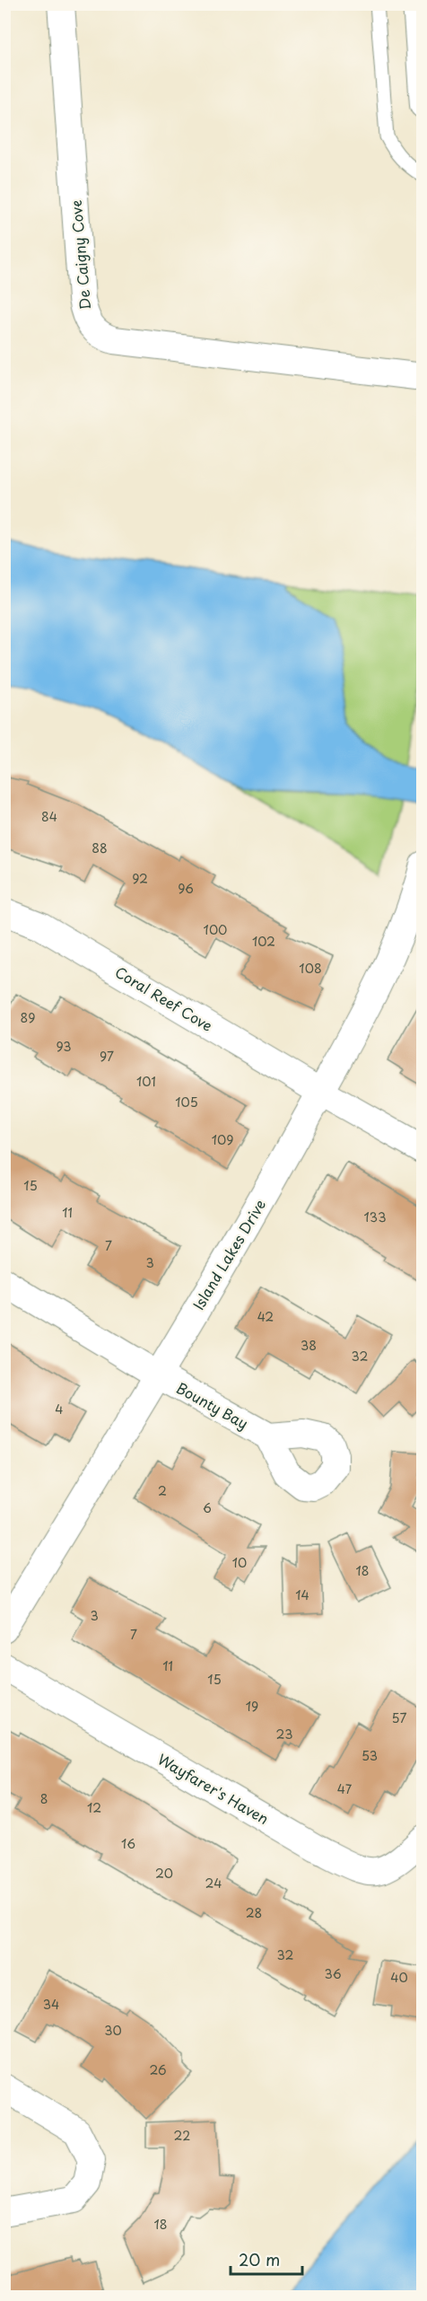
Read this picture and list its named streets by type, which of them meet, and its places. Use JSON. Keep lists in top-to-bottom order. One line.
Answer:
{"streets":{"street":["De Caigny Cove","Coral Reef Cove","Island Lakes Drive","Bounty Bay","Wayfarer's Haven"]},"crossings":[["Coral Reef Cove","Island Lakes Drive"],["Island Lakes Drive","Bounty Bay"]],"house_numbers":["84","88","92","96","100","102","108","89","93","97","101","105","109","15","11","133","7","3","42","38","32","4","2","6","10","18","14","3","7","11","15","19","57","23","53","47","8","12","16","20","24","28","32","36","40","34","30","26","22","18"],"scale_bar":"20 m"}
